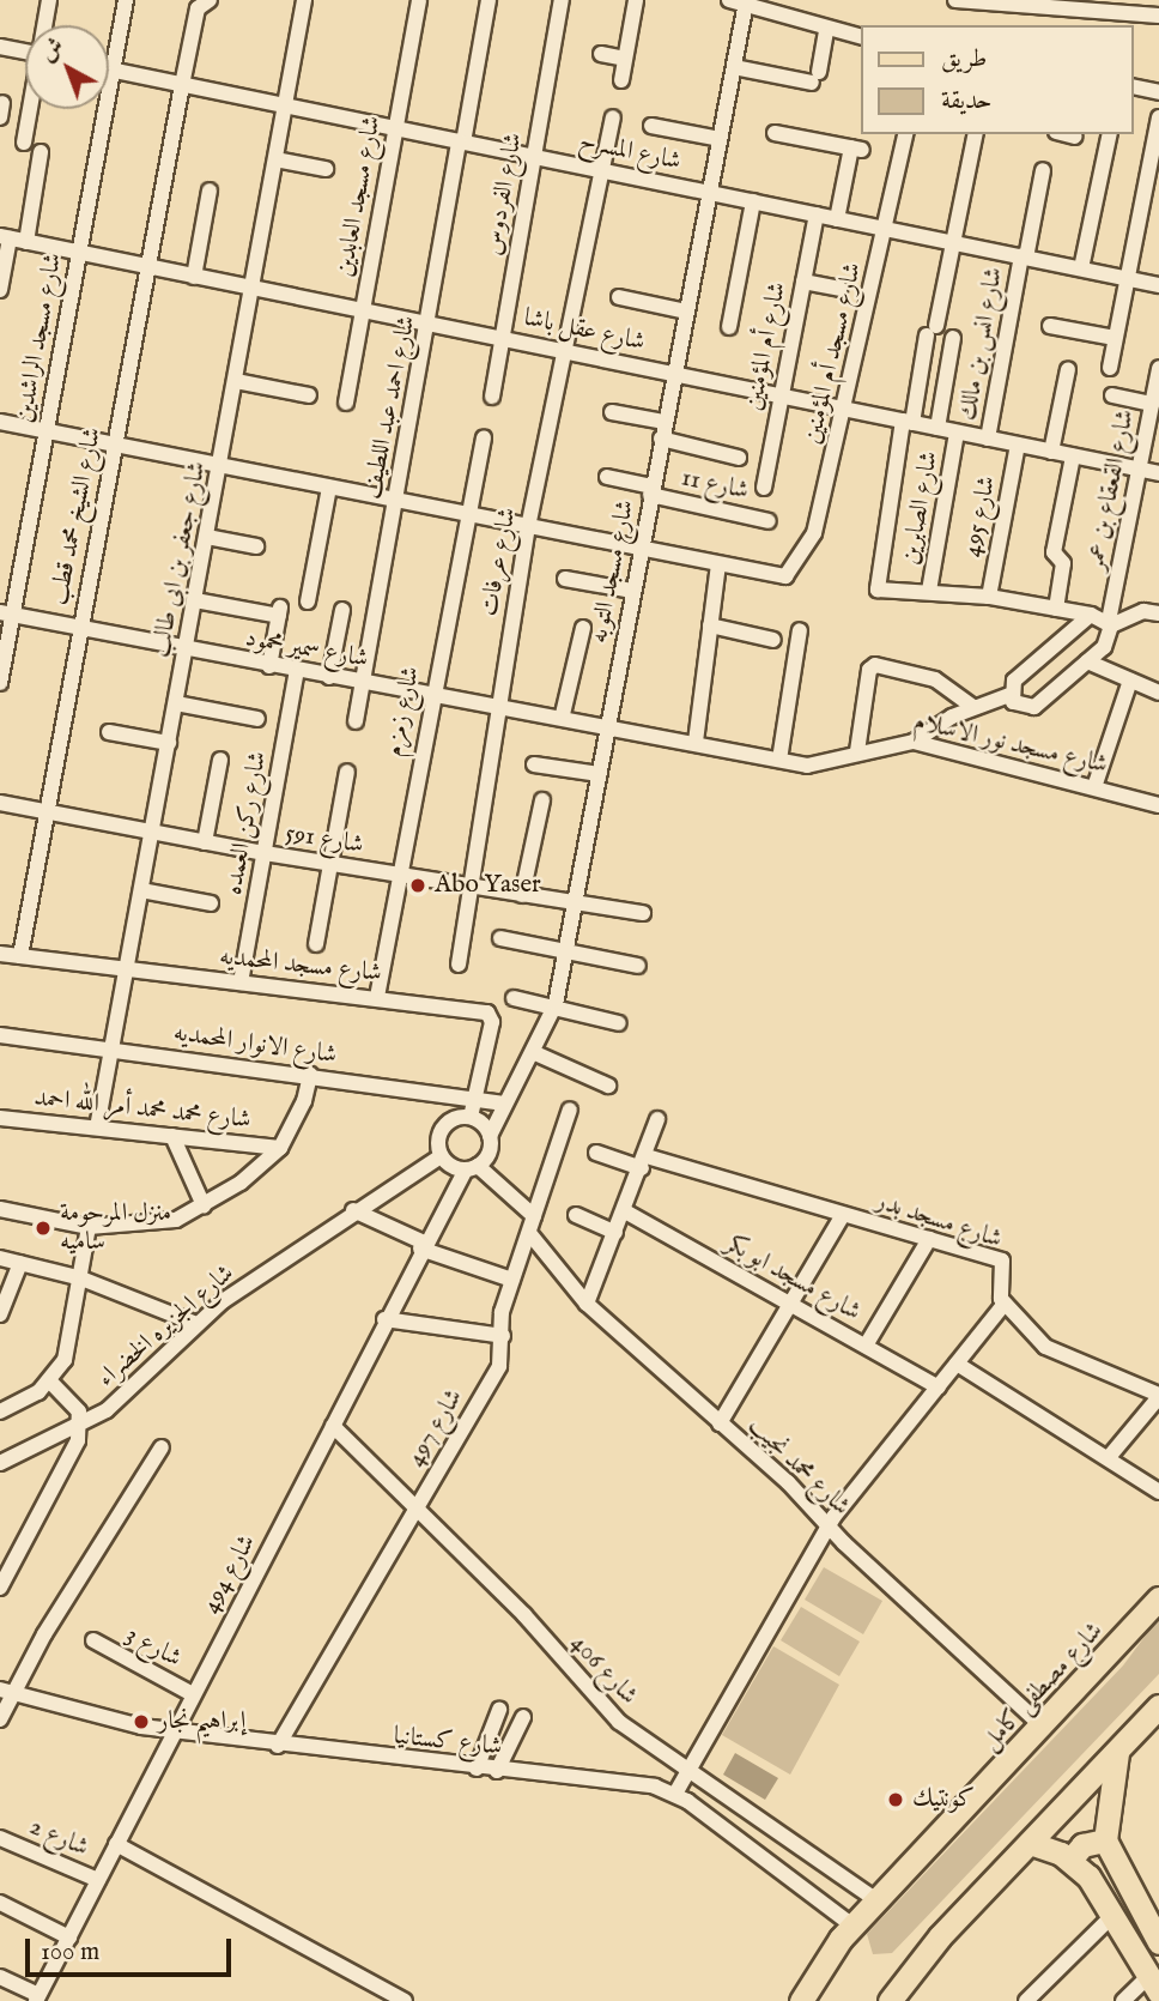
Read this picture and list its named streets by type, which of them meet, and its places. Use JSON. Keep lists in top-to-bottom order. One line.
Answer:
{"streets":{"main road":["شارع مصطفى كامل"],"street":["شارع المسرح","شارع الفردوس","شارع مسجد العابدين","شارع عقل باشا","شارع مسجد الراشدين","شارع انس بن مالك","شارع أم المؤمنين","شارع مسجد أم المؤمنين","شارع احمد عبد اللطيف","شارع 11","شارع القعقاع بن عمر","شارع الصابرين","شارع الشيخ محمد قطب","شارع 495","شارع جعفر بن ابى طالب","شارع عرفات","شارع مسجد التوبه","شارع سمير محمود","شارع زمزم","شارع مسجد نور الاسلام","شارع ركن العمده","شارع 591","شارع مسجد المحمديه","شارع الانوار المحمديه","شارع محمد محمد أمر الله احمد","شارع مسجد بدر","شارع مسجد ابو بكر","شارع الجزيره الخضراء","شارع 497","شارع محمد نجيب","شارع 494","شارع 3","شارع 406","شارع كستانيا","شارع 2"]},"crossings":[["شارع المسرح","شارع الفردوس"],["شارع المسرح","شارع مسجد العابدين"],["شارع المسرح","شارع مسجد الراشدين"],["شارع المسرح","شارع انس بن مالك"],["شارع المسرح","شارع أم المؤمنين"],["شارع المسرح","شارع مسجد أم المؤمنين"],["شارع المسرح","شارع احمد عبد اللطيف"],["شارع المسرح","شارع الشيخ محمد قطب"],["شارع المسرح","شارع جعفر بن ابى طالب"],["شارع المسرح","شارع عرفات"],["شارع المسرح","شارع مسجد التوبه"],["شارع الفردوس","شارع عقل باشا"],["شارع مسجد العابدين","شارع عقل باشا"],["شارع عقل باشا","شارع مسجد الراشدين"],["شارع عقل باشا","شارع انس بن مالك"],["شارع عقل باشا","شارع أم المؤمنين"],["شارع عقل باشا","شارع مسجد أم المؤمنين"],["شارع عقل باشا","شارع احمد عبد اللطيف"],["شارع عقل باشا","شارع القعقاع بن عمر"],["شارع عقل باشا","شارع الصابرين"],["شارع عقل باشا","شارع الشيخ محمد قطب"],["شارع عقل باشا","شارع 495"],["شارع عقل باشا","شارع جعفر بن ابى طالب"],["شارع عقل باشا","شارع عرفات"],["شارع عقل باشا","شارع مسجد التوبه"],["شارع مسجد الراشدين","شارع سمير محمود"],["شارع احمد عبد اللطيف","شارع سمير محمود"],["شارع 11","شارع مسجد التوبه"],["شارع الشيخ محمد قطب","شارع سمير محمود"],["شارع الشيخ محمد قطب","شارع 591"],["شارع الشيخ محمد قطب","شارع مسجد المحمديه"],["شارع جعفر بن ابى طالب","شارع سمير محمود"],["شارع جعفر بن ابى طالب","شارع 591"],["شارع جعفر بن ابى طالب","شارع مسجد المحمديه"],["شارع جعفر بن ابى طالب","شارع الانوار المحمديه"],["شارع جعفر بن ابى طالب","شارع محمد محمد أمر الله احمد"],["شارع عرفات","شارع سمير محمود"],["شارع عرفات","شارع 591"],["شارع مسجد التوبه","شارع سمير محمود"],["شارع مسجد التوبه","شارع مسجد نور الاسلام"],["شارع مسجد التوبه","شارع 591"],["شارع مسجد التوبه","شارع مسجد المحمديه"],["شارع مسجد التوبه","شارع الانوار المحمديه"],["شارع مسجد التوبه","شارع الجزيره الخضراء"],["شارع مسجد التوبه","شارع 494"],["شارع سمير محمود","شارع زمزم"],["شارع سمير محمود","شارع مسجد نور الاسلام"],["شارع سمير محمود","شارع ركن العمده"],["شارع زمزم","شارع 591"],["شارع زمزم","شارع مسجد المحمديه"],["شارع ركن العمده","شارع 591"],["شارع ركن العمده","شارع مسجد المحمديه"],["شارع مسجد المحمديه","شارع الانوار المحمديه"],["شارع مسجد المحمديه","شارع الجزيره الخضراء"],["شارع مسجد المحمديه","شارع 494"],["شارع الجزيره الخضراء","شارع 494"],["شارع 497","شارع محمد نجيب"],["شارع 497","شارع 406"],["شارع 497","شارع كستانيا"],["شارع محمد نجيب","شارع مصطفى كامل"],["شارع 494","شارع 3"],["شارع 494","شارع 406"],["شارع 494","شارع كستانيا"],["شارع 494","شارع 2"],["شارع 406","شارع مصطفى كامل"],["شارع مصطفى كامل","شارع كستانيا"]],"places":["Abo Yaser","منزل المرحومة ساميه","إبراهيم نجار","كونتيك"],"legend":["طريق","حديقة"],"scale_bar":"100 m","north":"top left"}
